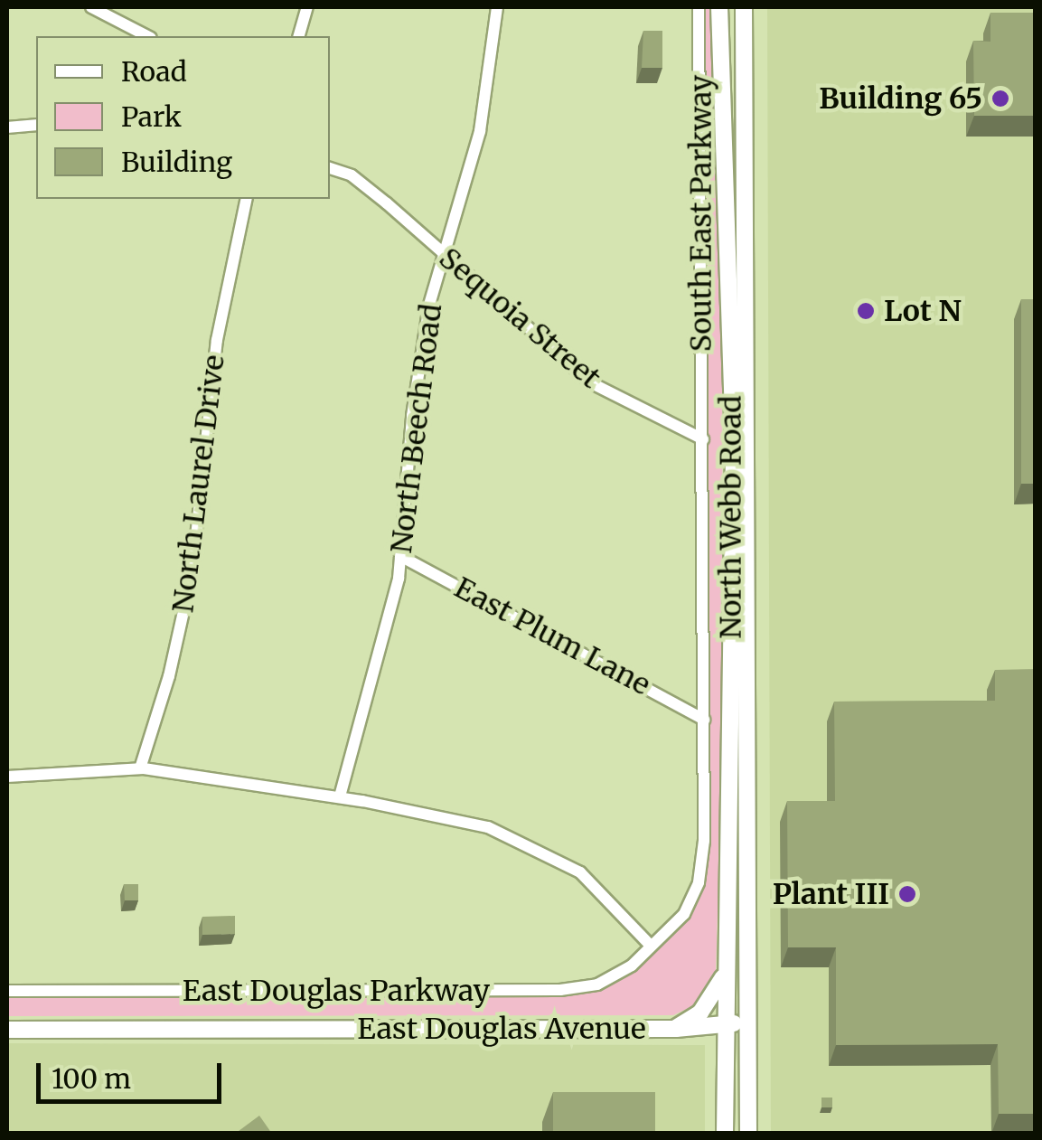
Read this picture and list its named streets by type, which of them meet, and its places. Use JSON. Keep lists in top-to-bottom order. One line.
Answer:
{"streets":{"main road":["North Webb Road","East Douglas Avenue"],"street":["South East Parkway","Sequoia Street","North Beech Road","North Laurel Drive","East Plum Lane","East Douglas Parkway"]},"crossings":[["South East Parkway","Sequoia Street"],["South East Parkway","East Plum Lane"],["South East Parkway","East Douglas Parkway"],["Sequoia Street","North Beech Road"],["North Beech Road","East Plum Lane"],["North Webb Road","East Douglas Avenue"]],"places":["Building 65","Lot N","Plant III"],"legend":["Road","Park","Building"],"scale_bar":"100 m"}
